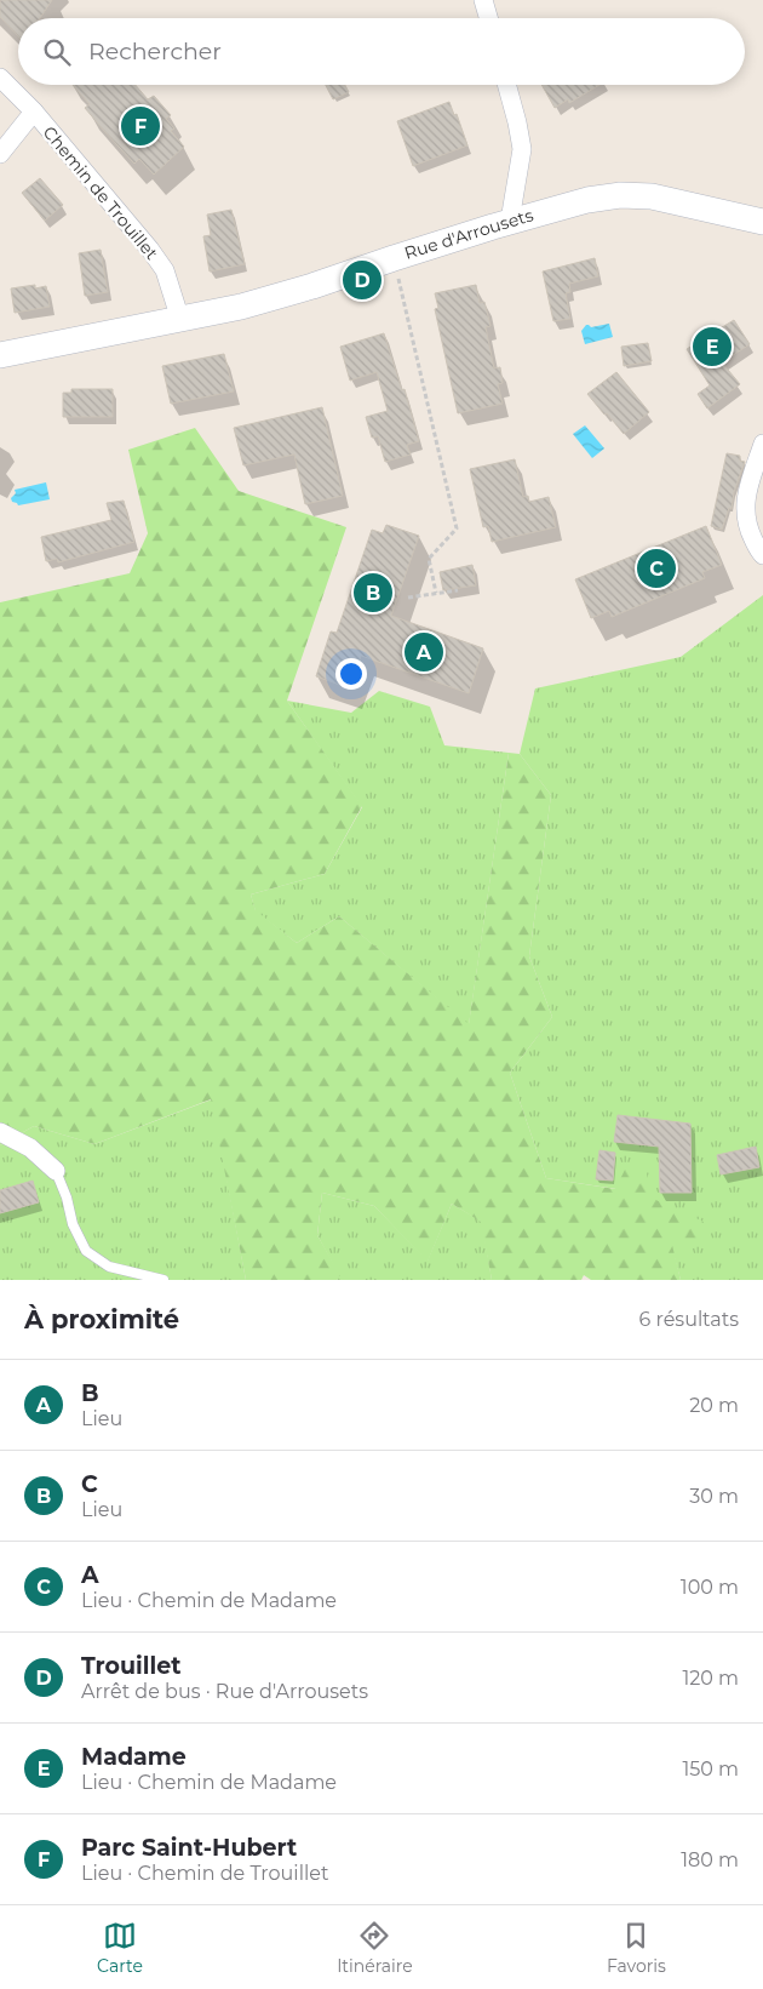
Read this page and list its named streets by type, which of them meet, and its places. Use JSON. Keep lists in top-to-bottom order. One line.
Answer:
{"streets":{"main road":["Rue d'Arrousets"],"street":["Chemin de Trouillet"]},"crossings":[["Chemin de Trouillet","Rue d'Arrousets"]],"page":{"search":"Rechercher","pins":["F","D","E","C","B","A"],"heading":["À proximité","6 résultats"],"list":[{"mark":"A","name":"B","note":"Lieu","value":"20 m"},{"mark":"B","name":"C","note":"Lieu","value":"30 m"},{"mark":"C","name":"A","note":"Lieu · Chemin de Madame","value":"100 m"},{"mark":"D","name":"Trouillet","note":"Arrêt de bus · Rue d'Arrousets","value":"120 m"},{"mark":"E","name":"Madame","note":"Lieu · Chemin de Madame","value":"150 m"},{"mark":"F","name":"Parc Saint-Hubert","note":"Lieu · Chemin de Trouillet","value":"180 m"}],"nav":["Carte","Itinéraire","Favoris"]}}
